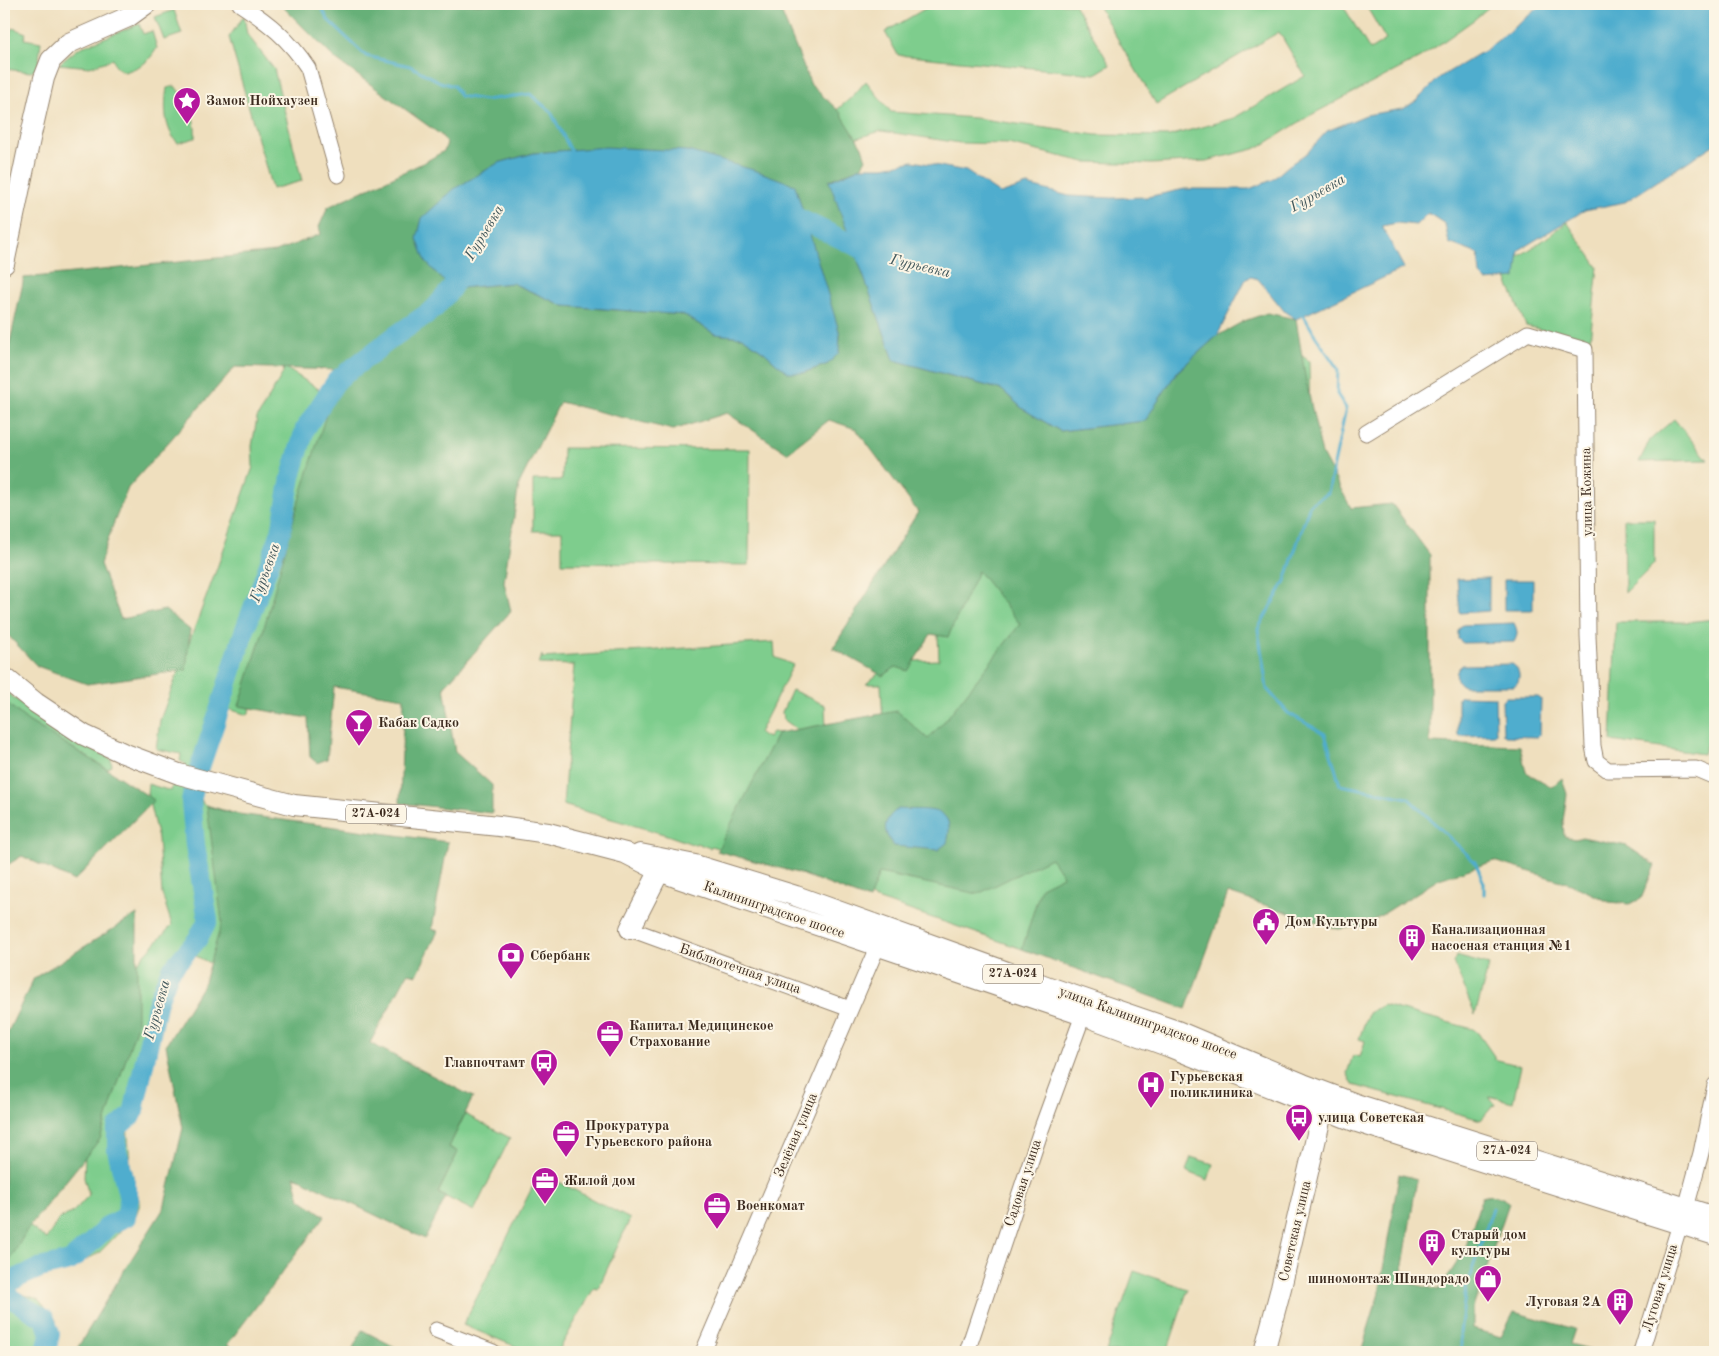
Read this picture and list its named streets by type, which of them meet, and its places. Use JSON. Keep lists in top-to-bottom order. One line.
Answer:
{"streets":{"main road":["27А-024","Калининградское шоссе","улица Калининградское шоссе","Советская улица"],"street":["улица Кожина","Библиотечная улица","Зелёная улица","Садовая улица","Луговая улица"]},"crossings":[["Калининградское шоссе","улица Калининградское шоссе"],["Калининградское шоссе","Зелёная улица"],["Калининградское шоссе","Садовая улица"],["Калининградское шоссе","Советская улица"],["Библиотечная улица","Зелёная улица"],["улица Калининградское шоссе","Советская улица"],["улица Калининградское шоссе","Луговая улица"]],"water":["Гурьевка"],"places":{"place":["Замок Нойхаузен"],"bar":["Кабак Садко"],"public building":["Дом Культуры"],"building":["Канализационная насосная станция №1","Старый дом культуры","Луговая 2А"],"bank":["Сбербанк"],"office":["Капитал Медицинское Страхование","Прокуратура Гурьевского района","Жилой дом","Военкомат"],"bus stop":["Главпочтамт","улица Советская"],"hospital":["Гурьевская поликлиника"],"shop":["шиномонтаж Шиндорадо"]}}
